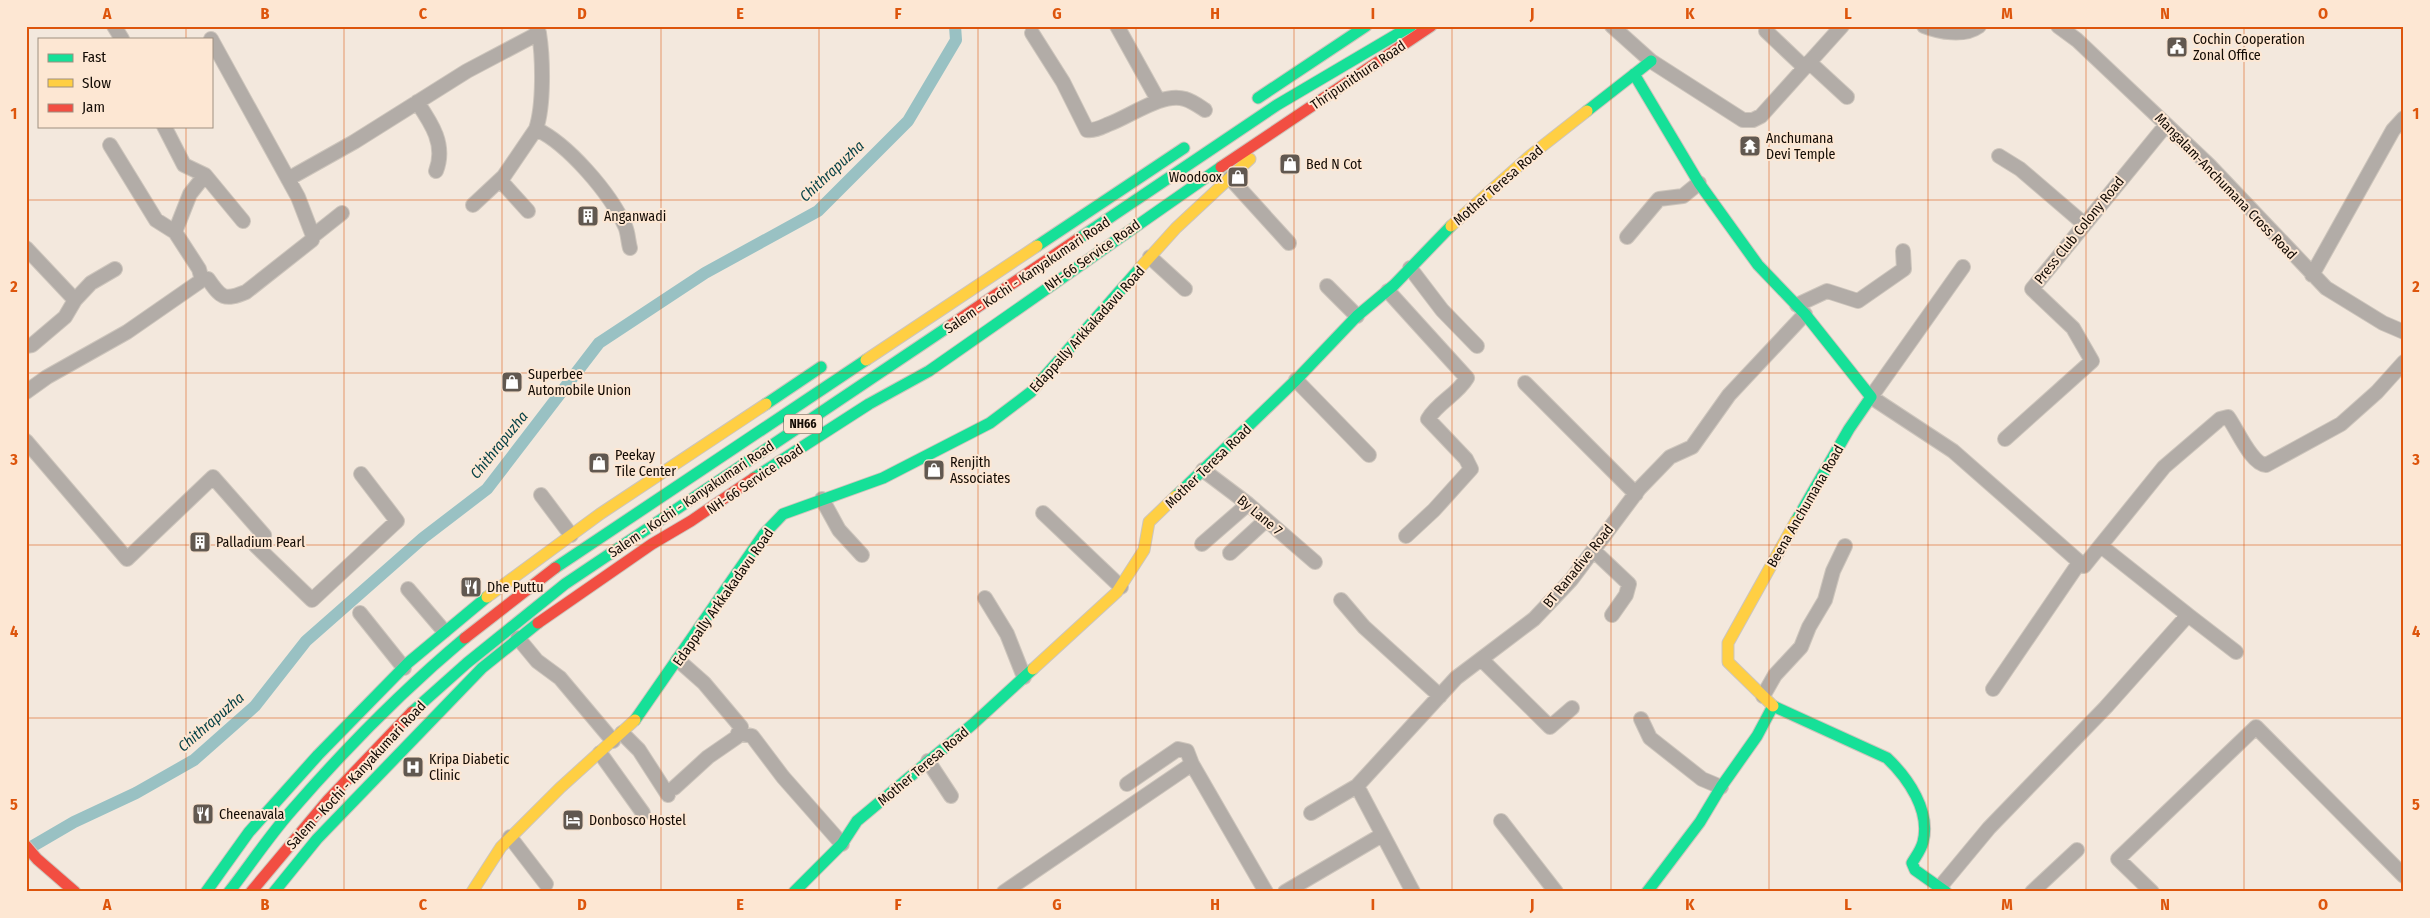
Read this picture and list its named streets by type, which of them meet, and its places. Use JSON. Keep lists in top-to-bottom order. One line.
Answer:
{"streets":{"main road":["Thripunithura Road","Mother Teresa Road","NH-66 Service Road","Salem - Kochi - Kanyakumari Road","Edappally Arkkakadavu Road","NH66","Beena Anchumana Road"],"street":["Mangalam-Anchumana Cross Road","Press Club Colony Road","By Lane 7","BT Ranadive Road"]},"crossings":[["Thripunithura Road","NH-66 Service Road"],["Thripunithura Road","Edappally Arkkakadavu Road"],["Mother Teresa Road","By Lane 7"],["Mangalam-Anchumana Cross Road","Press Club Colony Road"],["NH-66 Service Road","Edappally Arkkakadavu Road"]],"water":["Chithrapuzha"],"places":{"public building":["Cochin Cooperation Zonal Office"],"temple":["Anchumana Devi Temple"],"shop":["Bed N Cot","Woodoox","Superbee Automobile Union","Peekay Tile Center","Renjith Associates"],"building":["Anganwadi","Palladium Pearl"],"restaurant":["Dhe Puttu","Cheenavala"],"hospital":["Kripa Diabetic Clinic"],"hotel":["Donbosco Hostel"]},"legend":["Fast","Slow","Jam"],"grid":{"columns":["A","B","C","D","E","F","G","H","I","J","K","L","M","N","O"],"rows":["1","2","3","4","5"]}}
